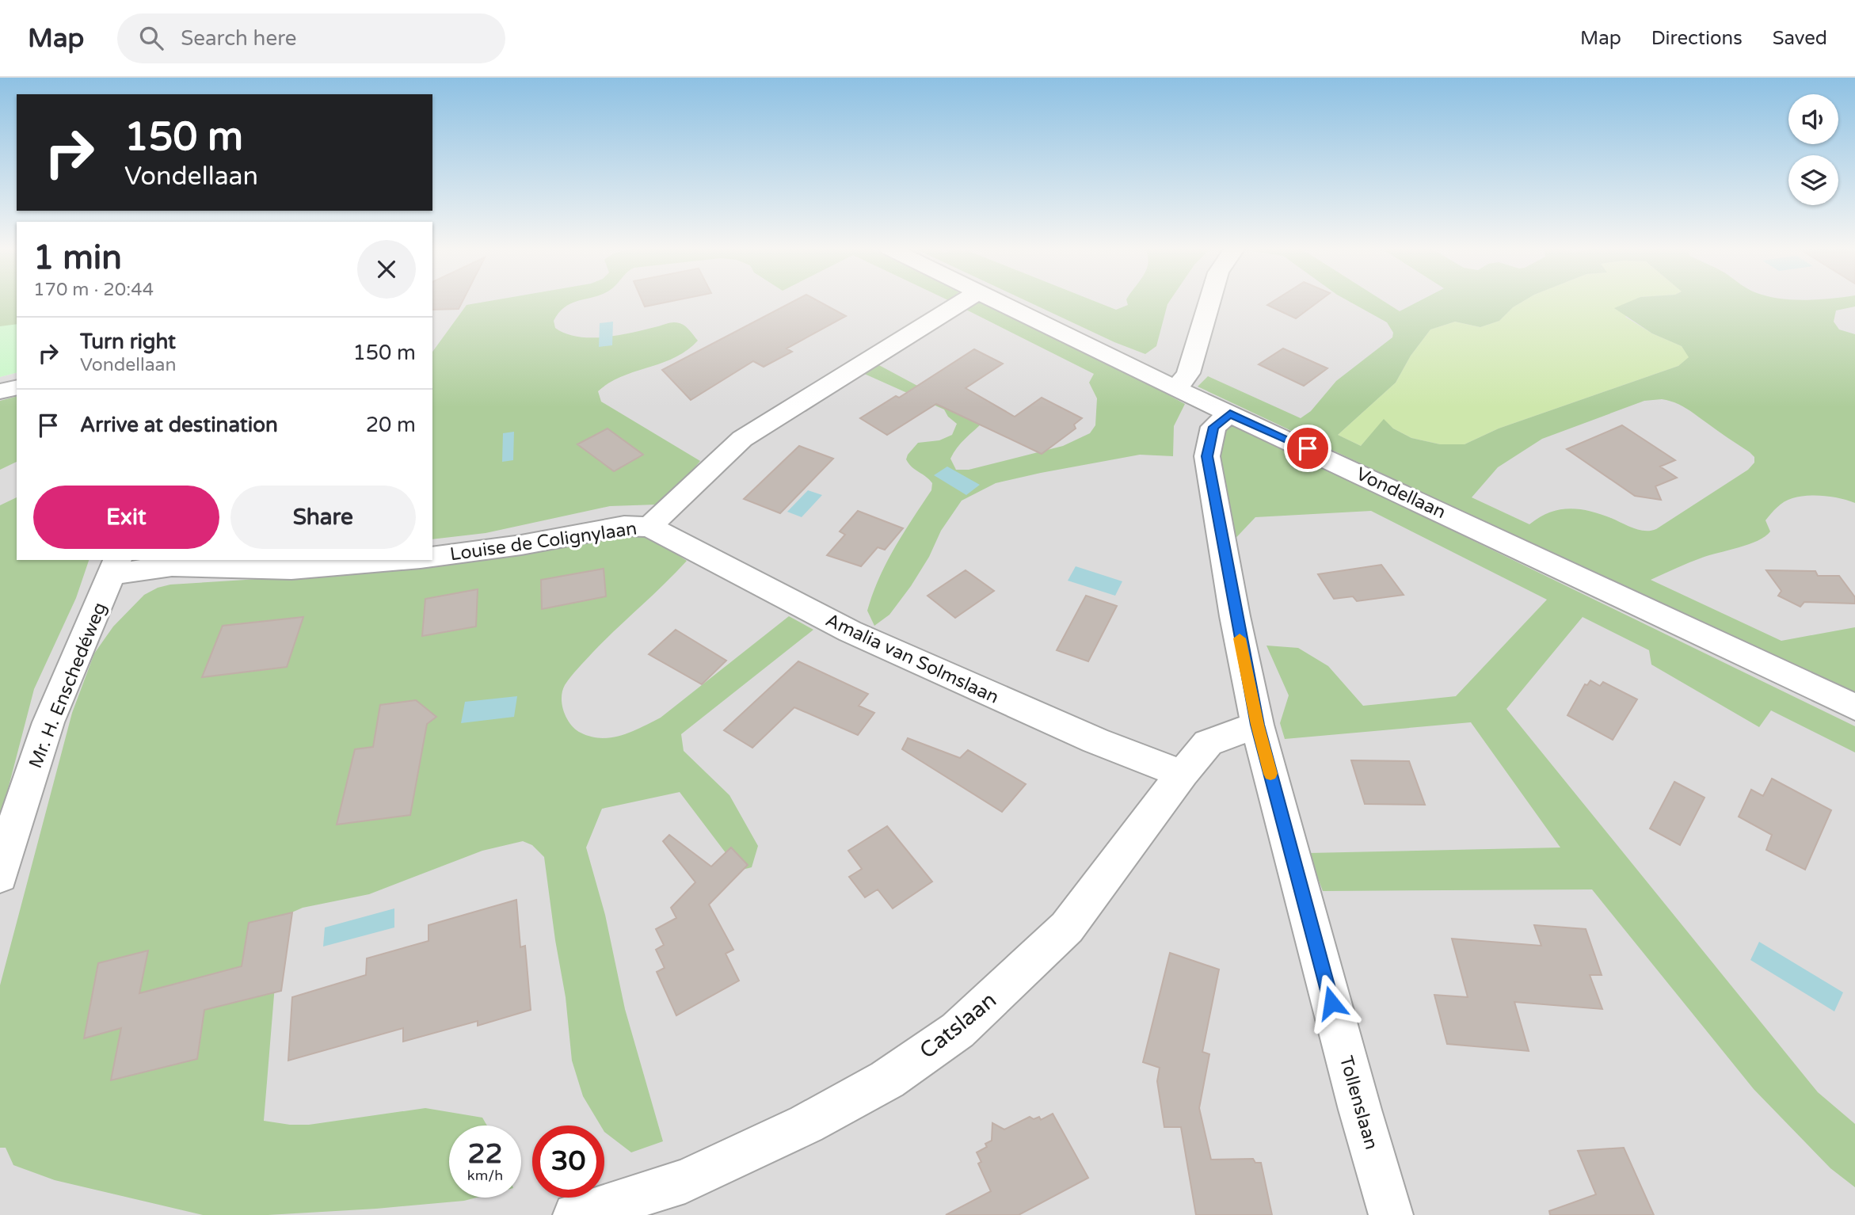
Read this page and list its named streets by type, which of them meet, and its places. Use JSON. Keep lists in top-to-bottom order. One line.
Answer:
{"streets":{"street":["Vondellaan","Louise de Colignylaan","Amalia van Solmslaan","Mr. H. Enschedéweg","Catslaan","Tollenslaan"]},"crossings":[["Vondellaan","Tollenslaan"],["Louise de Colignylaan","Amalia van Solmslaan"],["Amalia van Solmslaan","Catslaan"],["Catslaan","Tollenslaan"]],"page":{"header":"Map","search":"Search here","nav":["Map","Directions","Saved"],"turn":["150 m","Vondellaan"],"heading":["1 min","170 m · 20:44"],"list":[{"name":"Turn right","note":"Vondellaan","value":"150 m"},{"name":"Arrive at destination","value":"20 m"}],"buttons":["Exit","Share"],"speed":"22 km/h","limit":"30"}}
